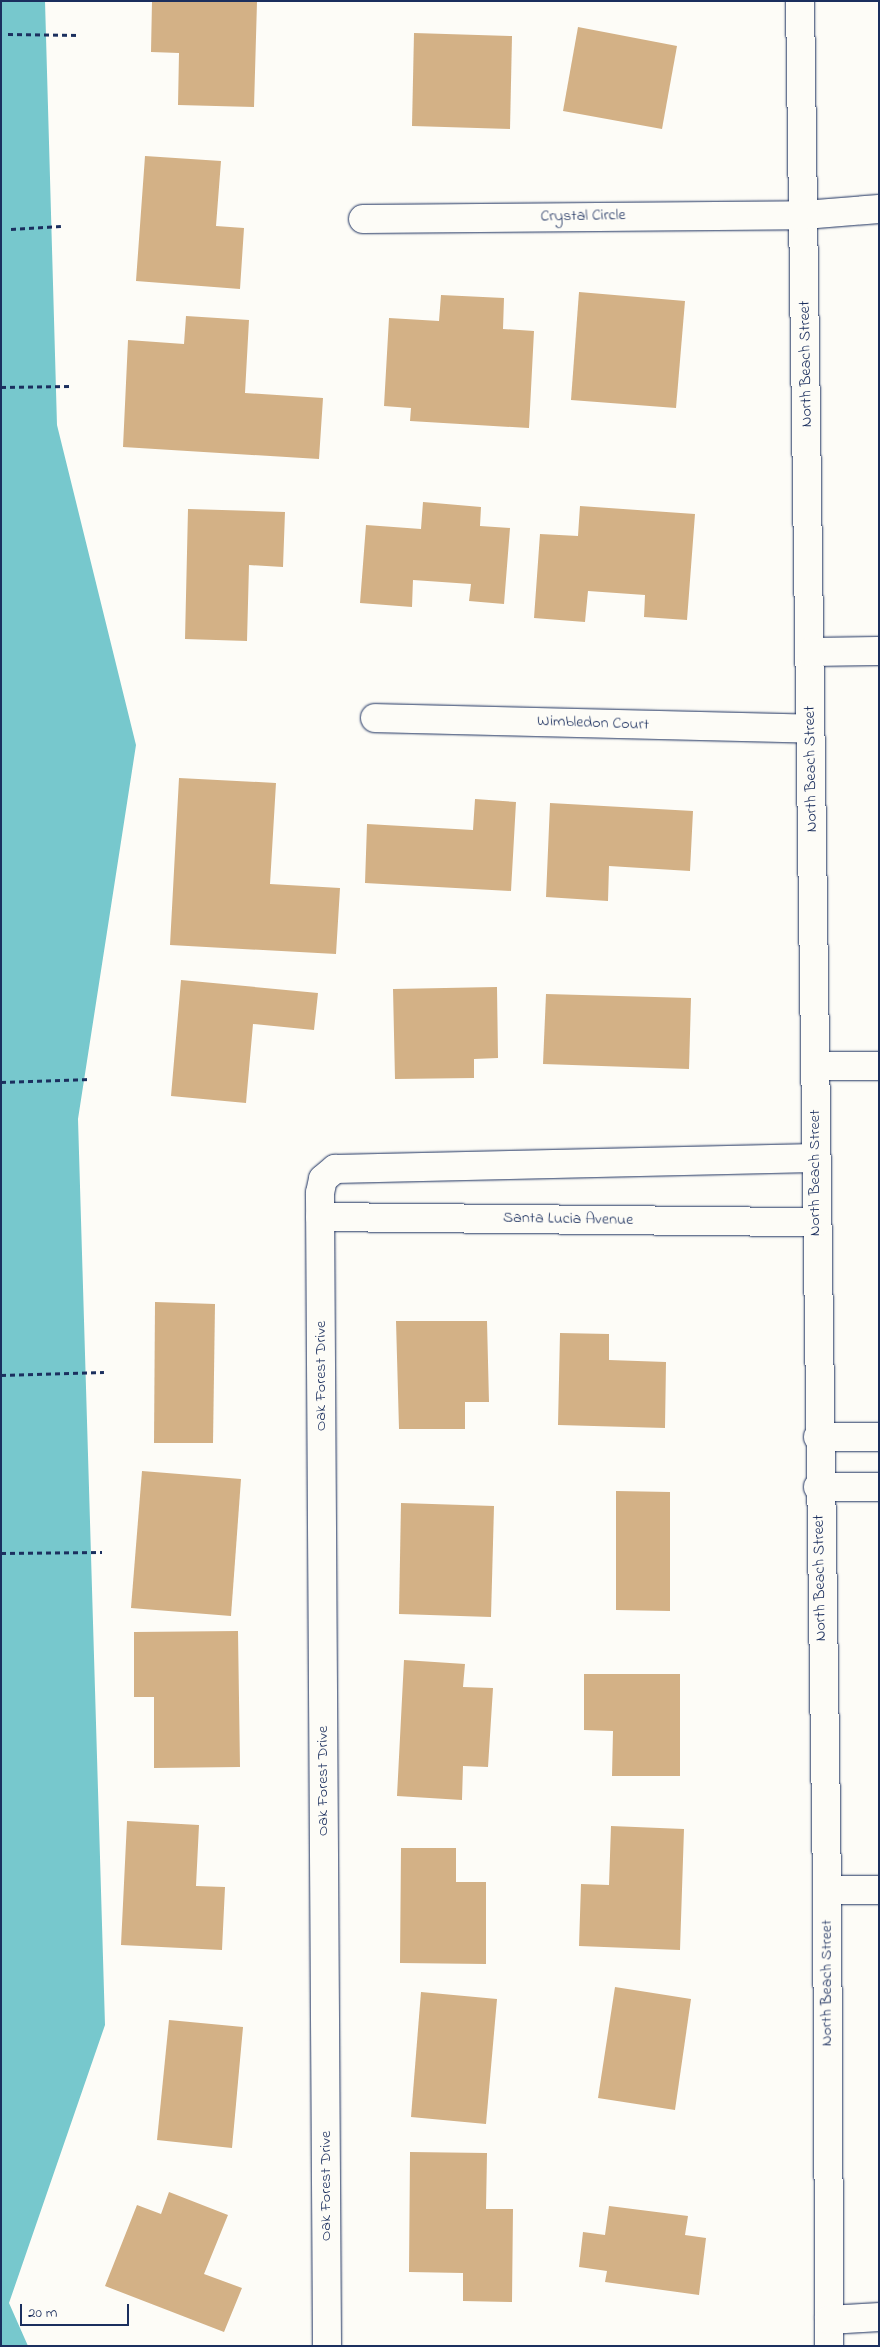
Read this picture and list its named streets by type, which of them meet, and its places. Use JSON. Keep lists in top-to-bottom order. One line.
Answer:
{"streets":{"street":["Crystal Circle","North Beach Street","Wimbledon Court","Santa Lucia Avenue","Oak Forest Drive"]},"crossings":[["Crystal Circle","North Beach Street"],["North Beach Street","Wimbledon Court"],["North Beach Street","Santa Lucia Avenue"],["North Beach Street","Oak Forest Drive"],["Santa Lucia Avenue","Oak Forest Drive"]],"scale_bar":"20 m"}
